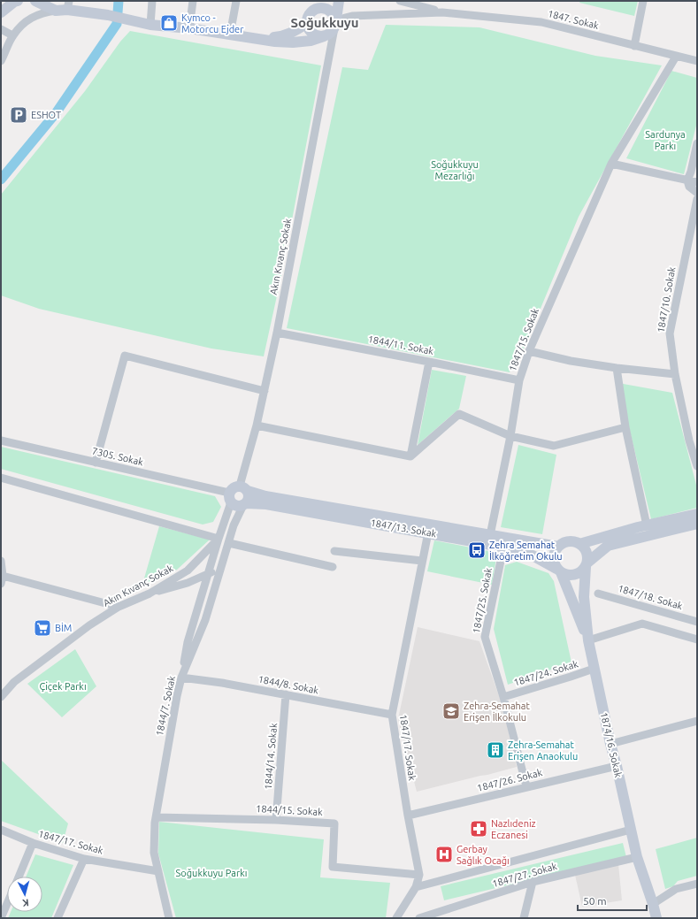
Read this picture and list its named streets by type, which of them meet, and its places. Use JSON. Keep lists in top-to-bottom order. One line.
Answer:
{"streets":{"main road":["1847/13. Sokak","1874/16. Sokak"],"street":["1847. Sokak","Akın Kıvanç Sokak","1847/10. Sokak","1847/15. Sokak","1844/11. Sokak","7305. Sokak","1847/18. Sokak","1847/25. Sokak","1847/24. Sokak","1844/8. Sokak","1844/7. Sokak","1847/17. Sokak","1844/14. Sokak","1847/26. Sokak","1844/15. Sokak","1847/27. Sokak"]},"crossings":[["1847. Sokak","Akın Kıvanç Sokak"],["1847. Sokak","1847/15. Sokak"],["Akın Kıvanç Sokak","1844/11. Sokak"],["Akın Kıvanç Sokak","7305. Sokak"],["Akın Kıvanç Sokak","1847/13. Sokak"],["Akın Kıvanç Sokak","1844/7. Sokak"],["1847/15. Sokak","1844/11. Sokak"],["1847/15. Sokak","1847/13. Sokak"],["7305. Sokak","1847/13. Sokak"],["7305. Sokak","1844/7. Sokak"],["1847/13. Sokak","1844/7. Sokak"],["1847/13. Sokak","1874/16. Sokak"],["1847/13. Sokak","1847/17. Sokak"],["1847/25. Sokak","1847/24. Sokak"],["1847/25. Sokak","1847/26. Sokak"],["1847/24. Sokak","1874/16. Sokak"],["1844/8. Sokak","1844/7. Sokak"],["1844/8. Sokak","1847/17. Sokak"],["1844/8. Sokak","1844/14. Sokak"],["1844/7. Sokak","1847/17. Sokak"],["1844/7. Sokak","1844/15. Sokak"],["1874/16. Sokak","1847/26. Sokak"],["1874/16. Sokak","1847/27. Sokak"],["1847/17. Sokak","1847/26. Sokak"],["1847/17. Sokak","1844/15. Sokak"],["1847/17. Sokak","1847/27. Sokak"],["1844/14. Sokak","1844/15. Sokak"]],"districts":["Soğukkuyu"],"parks":["Sardunya Parkı","Soğukkuyu Mezarlığı","Çiçek Parkı","Soğukkuyu Parkı"],"places":{"shop":["Kymco - Motorcu Ejder"],"parking":["ESHOT"],"bus stop":["Zehra Semahat İlköğretim Okulu"],"supermarket":["BİM"],"school or university":["Zehra-Semahat Erişen İlkokulu"],"building":["Zehra-Semahat Erişen Anaokulu"],"pharmacy":["Nazlıdeniz Eczanesi"],"hospital":["Gerbay Sağlık Ocağı"]},"scale_bar":"50 m","north":"bottom"}
